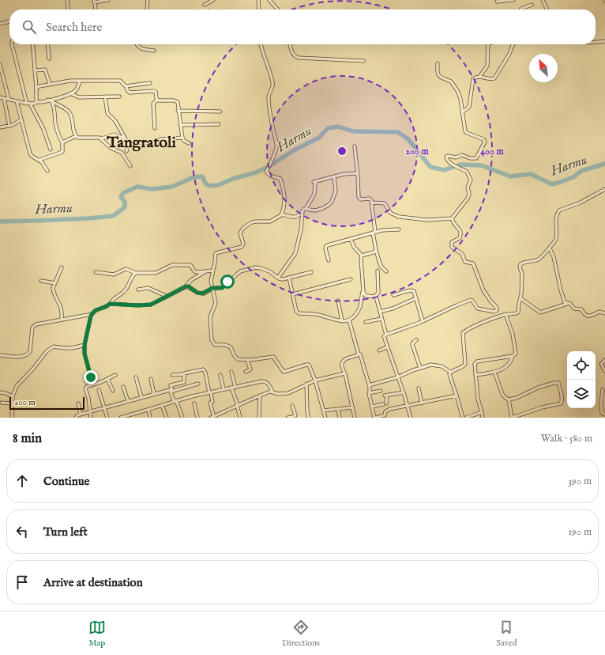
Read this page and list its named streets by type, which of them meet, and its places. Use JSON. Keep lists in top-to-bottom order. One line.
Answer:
{"districts":["Tangratoli"],"water":["Harmu"],"scale_bar":"200 m","north":"top left","page":{"search":"Search here","scale":"200 m","heading":["8 min","Walk · 580 m"],"list":[["Continue","390 m"],["Turn left","190 m"],"Arrive at destination"],"nav":["Map","Directions","Saved"]},"rings":["200 m","400 m"]}
